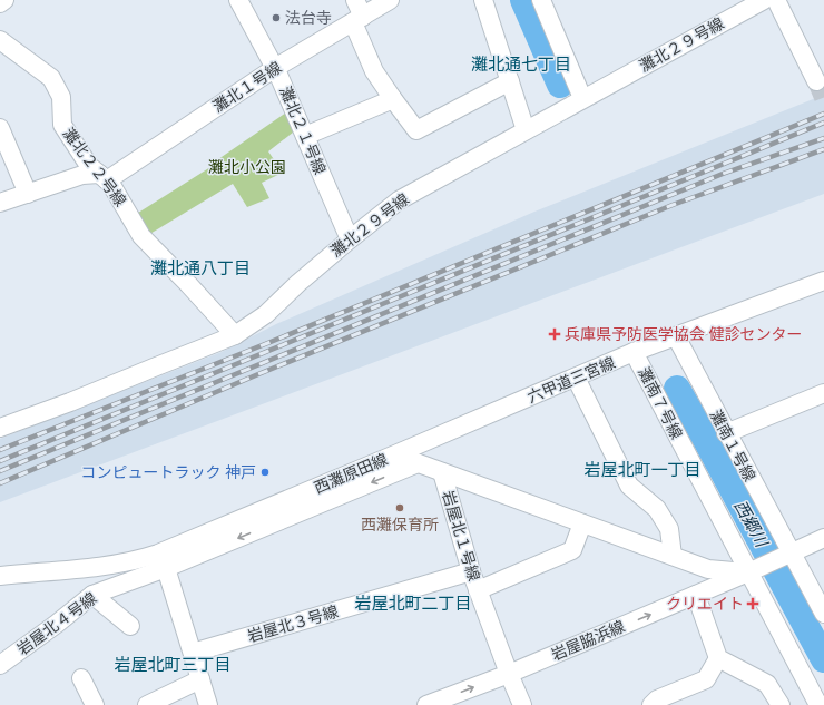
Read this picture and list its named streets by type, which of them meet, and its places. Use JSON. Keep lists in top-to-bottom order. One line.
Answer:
{"streets":{"street":["灘北２９号線","灘北１号線","灘北２１号線","灘北２２号線","六甲道三宮線","灘南７号線","灘南１号線","西灘原田線","岩屋北１号線","岩屋北４号線","岩屋北３号線","岩屋脇浜線"]},"crossings":[["灘北２９号線","灘北２１号線"],["灘北２９号線","灘北２２号線"],["灘北１号線","灘北２１号線"],["灘北１号線","灘北２２号線"],["六甲道三宮線","灘南７号線"],["六甲道三宮線","灘南１号線"],["六甲道三宮線","西灘原田線"],["灘南７号線","西灘原田線"],["灘南７号線","岩屋脇浜線"],["灘南１号線","岩屋脇浜線"],["西灘原田線","岩屋北１号線"],["西灘原田線","岩屋北４号線"],["西灘原田線","岩屋脇浜線"],["岩屋北１号線","岩屋北３号線"],["岩屋北１号線","岩屋脇浜線"]],"one_way":["岩屋北４号線"],"districts":["灘北通七丁目","灘北通八丁目","岩屋北町一丁目","岩屋北町二丁目","岩屋北町三丁目"],"water":["西郷川"],"parks":["灘北小公園"],"places":{"other":["法台寺","コンピュートラック 神戸","西灘保育所"],"health":["兵庫県予防医学協会 健診センター","クリエイト"]}}
